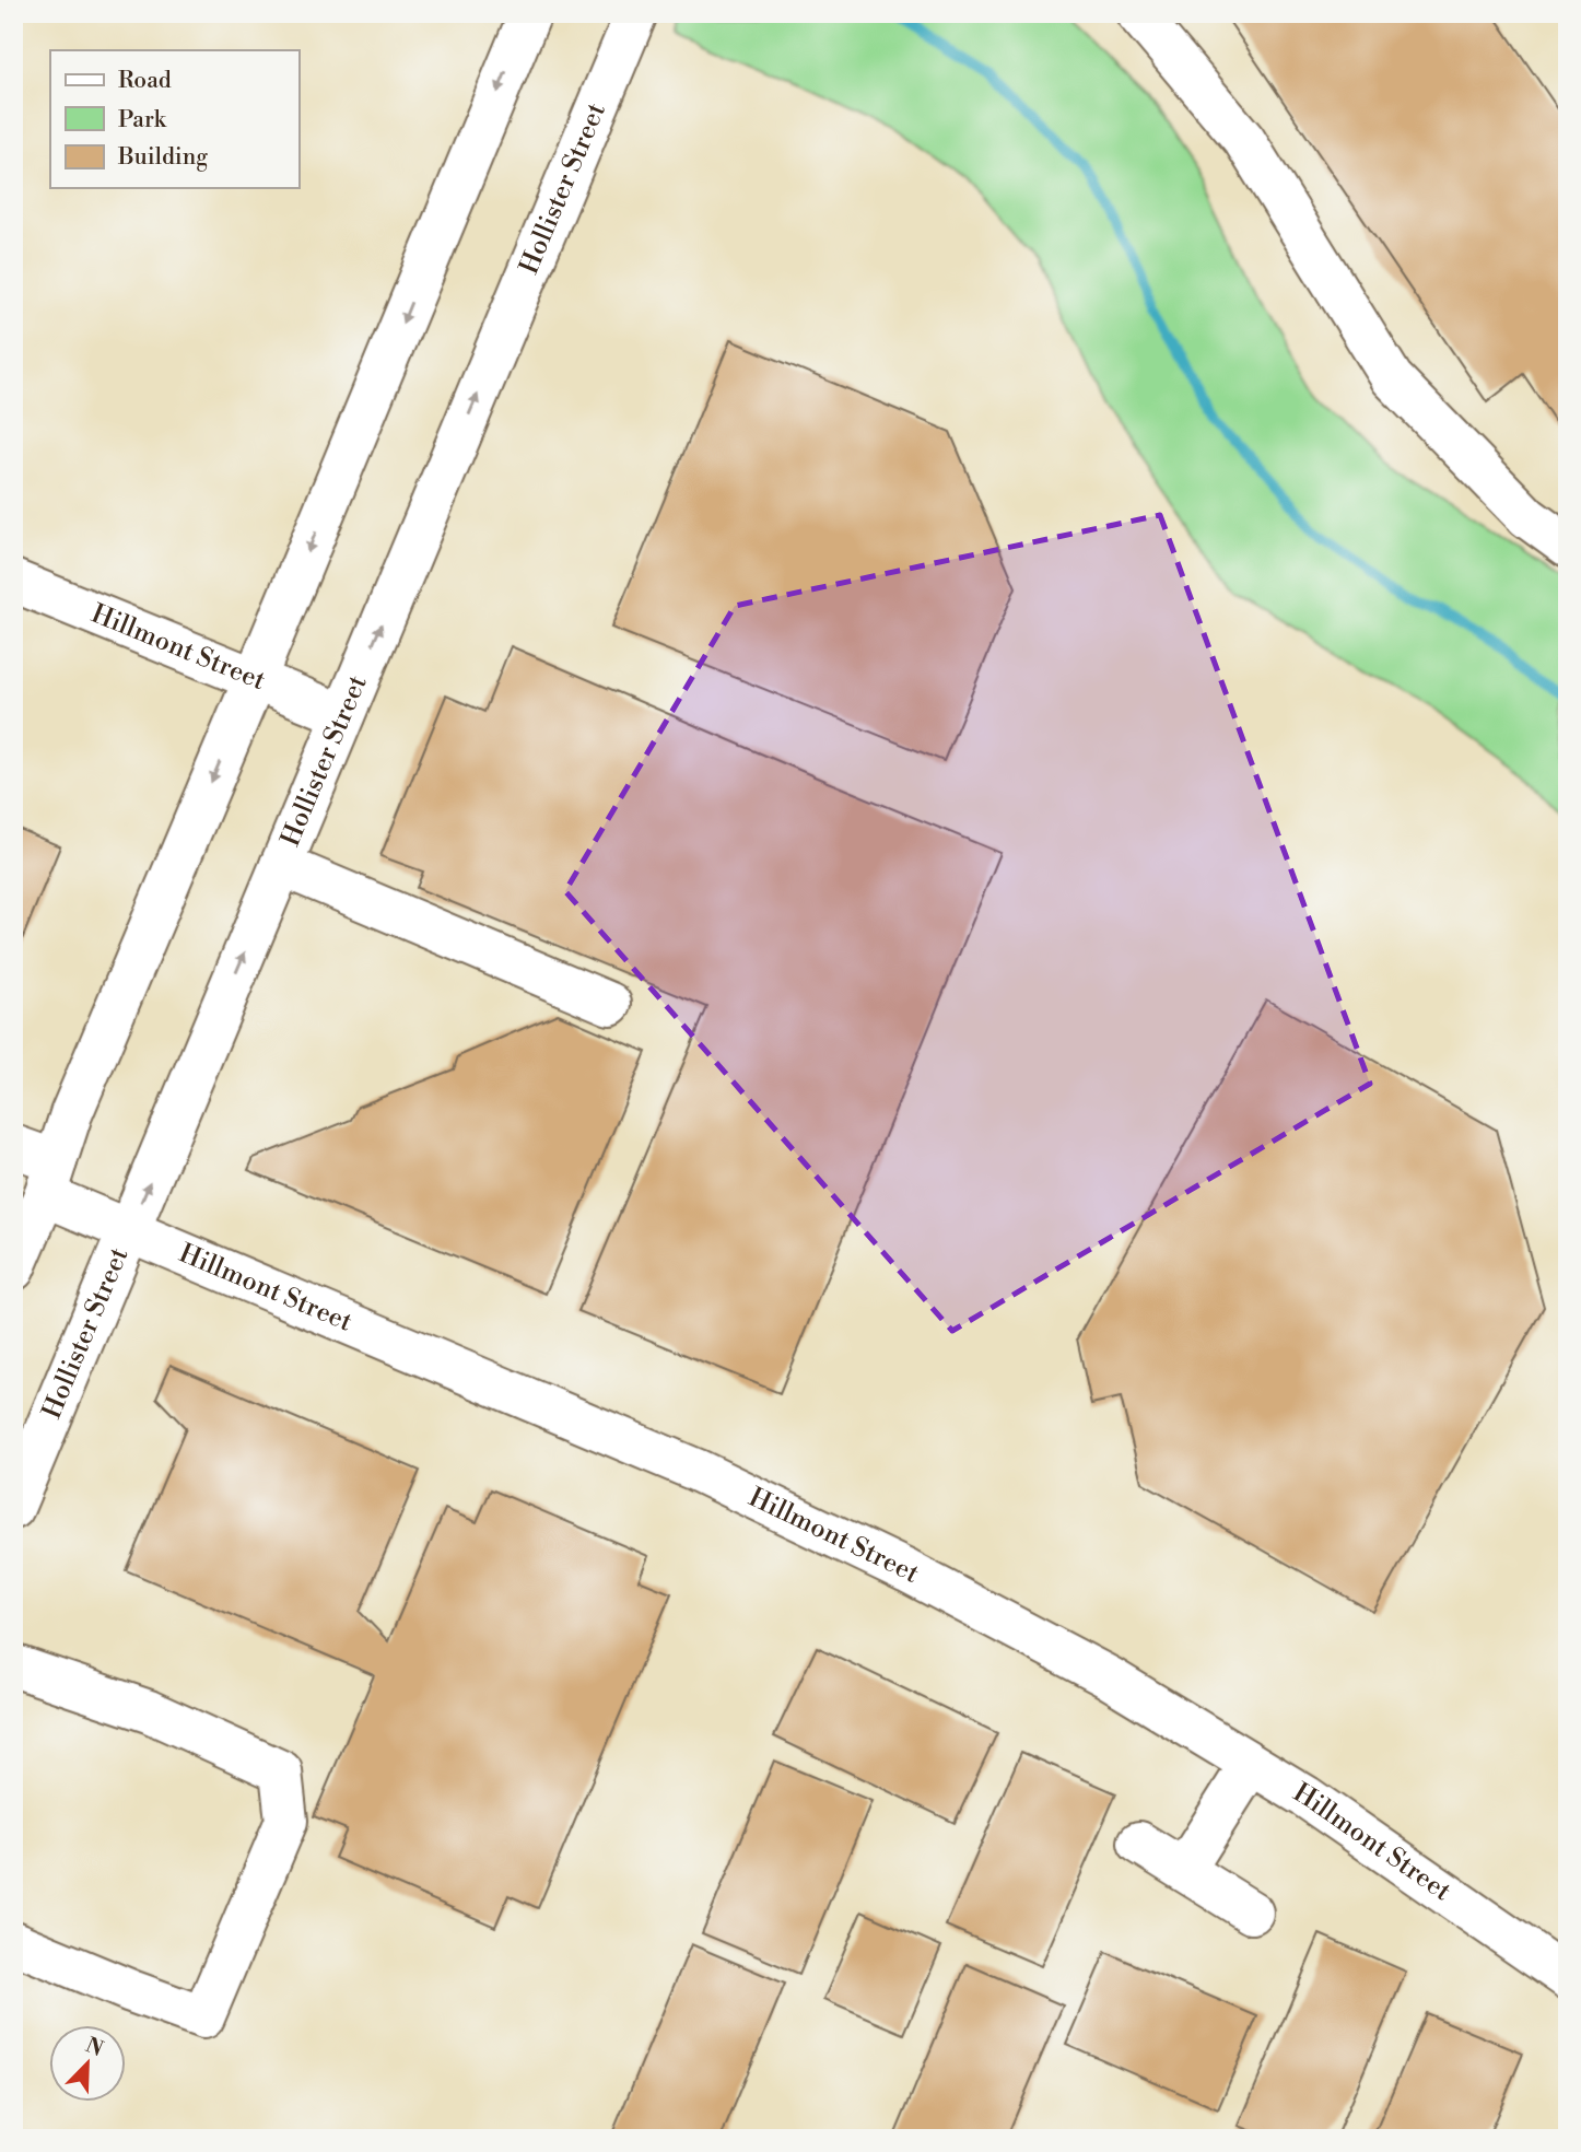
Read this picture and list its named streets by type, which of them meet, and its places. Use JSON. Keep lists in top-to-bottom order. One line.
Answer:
{"streets":{"main road":["Hollister Street","Hillmont Street"]},"crossings":[["Hollister Street","Hillmont Street"]],"legend":["Road","Park","Building"],"north":"top right"}
